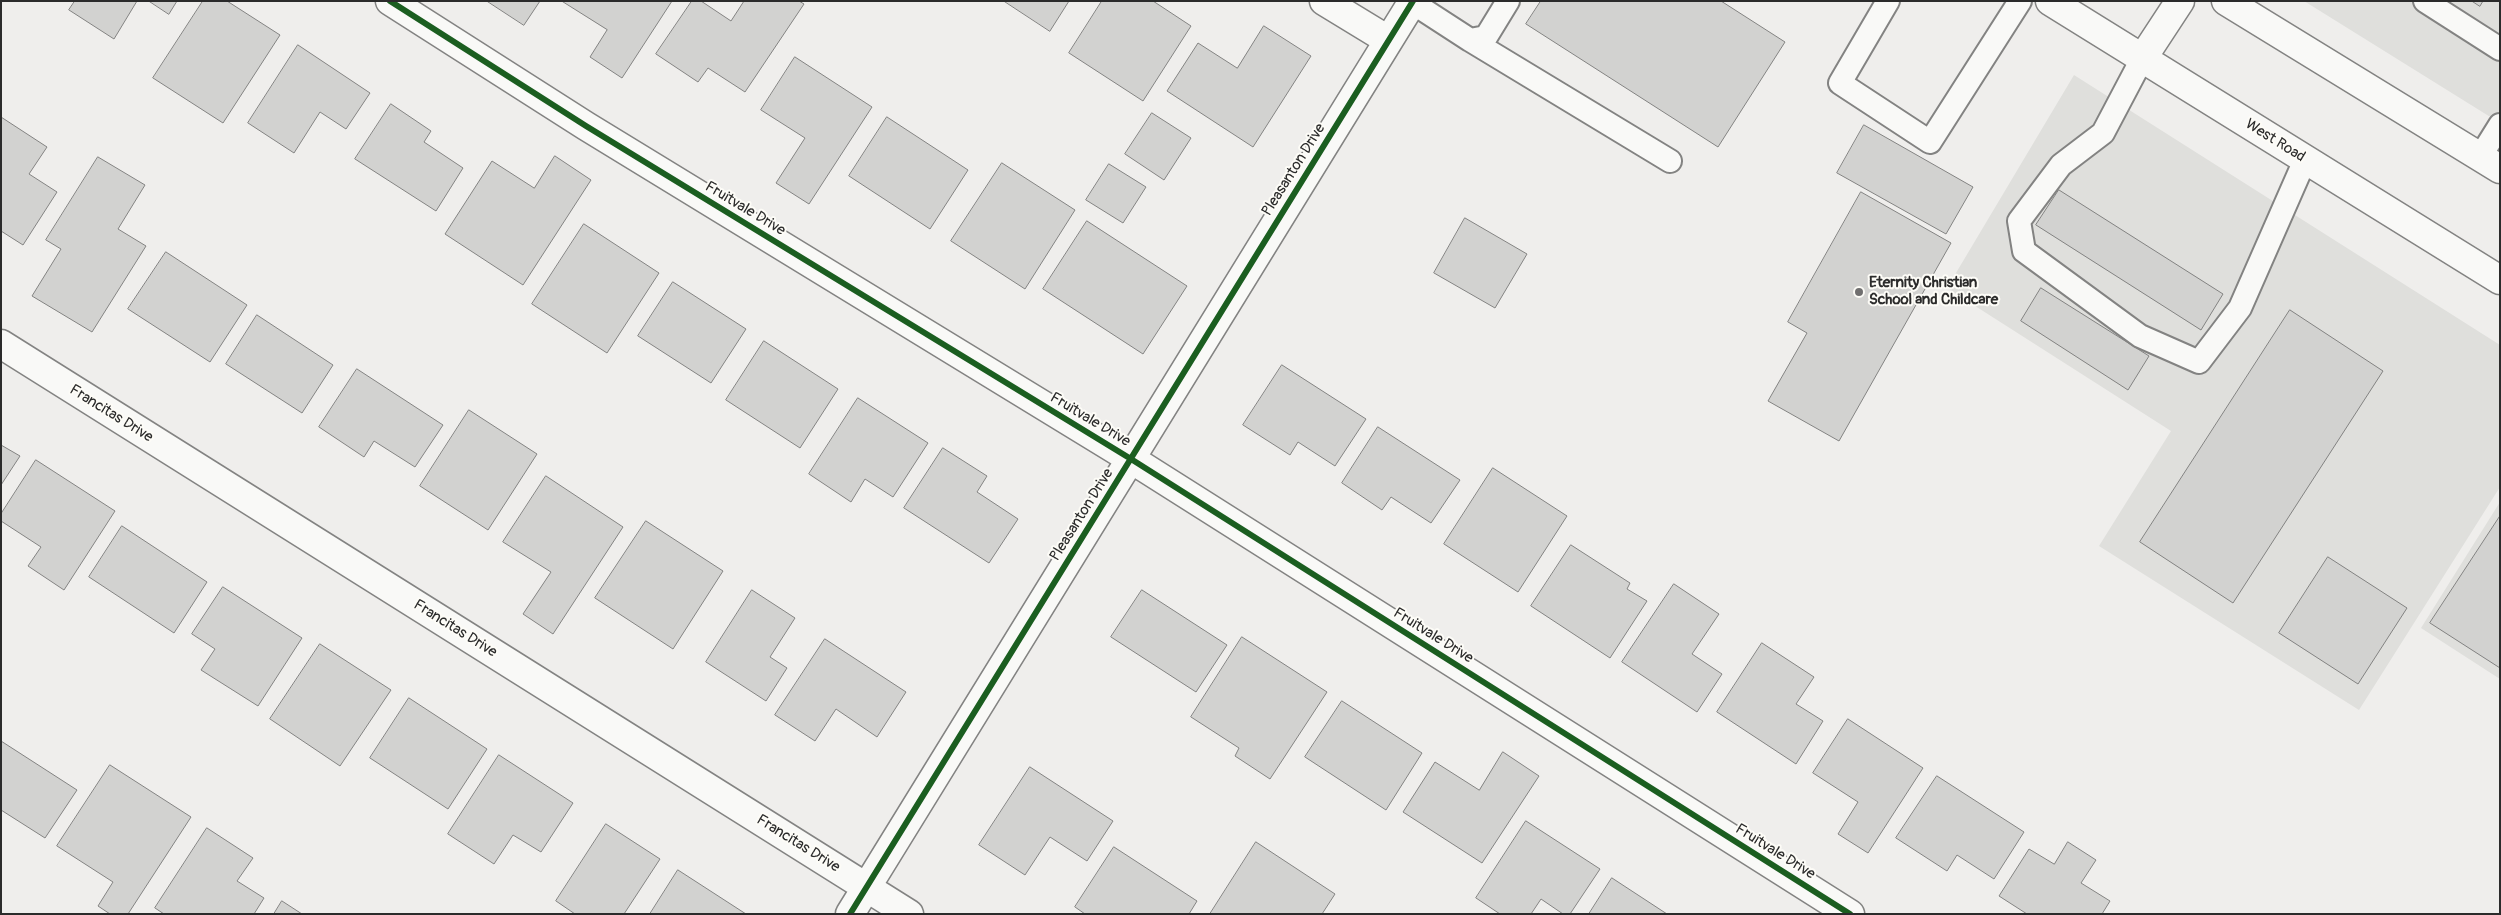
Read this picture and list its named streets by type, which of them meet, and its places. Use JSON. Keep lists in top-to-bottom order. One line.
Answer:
{"streets":{"street":["West Road","Pleasanton Drive","Fruitvale Drive","Francitas Drive"]},"crossings":[["Pleasanton Drive","Fruitvale Drive"],["Pleasanton Drive","Francitas Drive"]],"places":["Eternity Christian School and Childcare"]}
